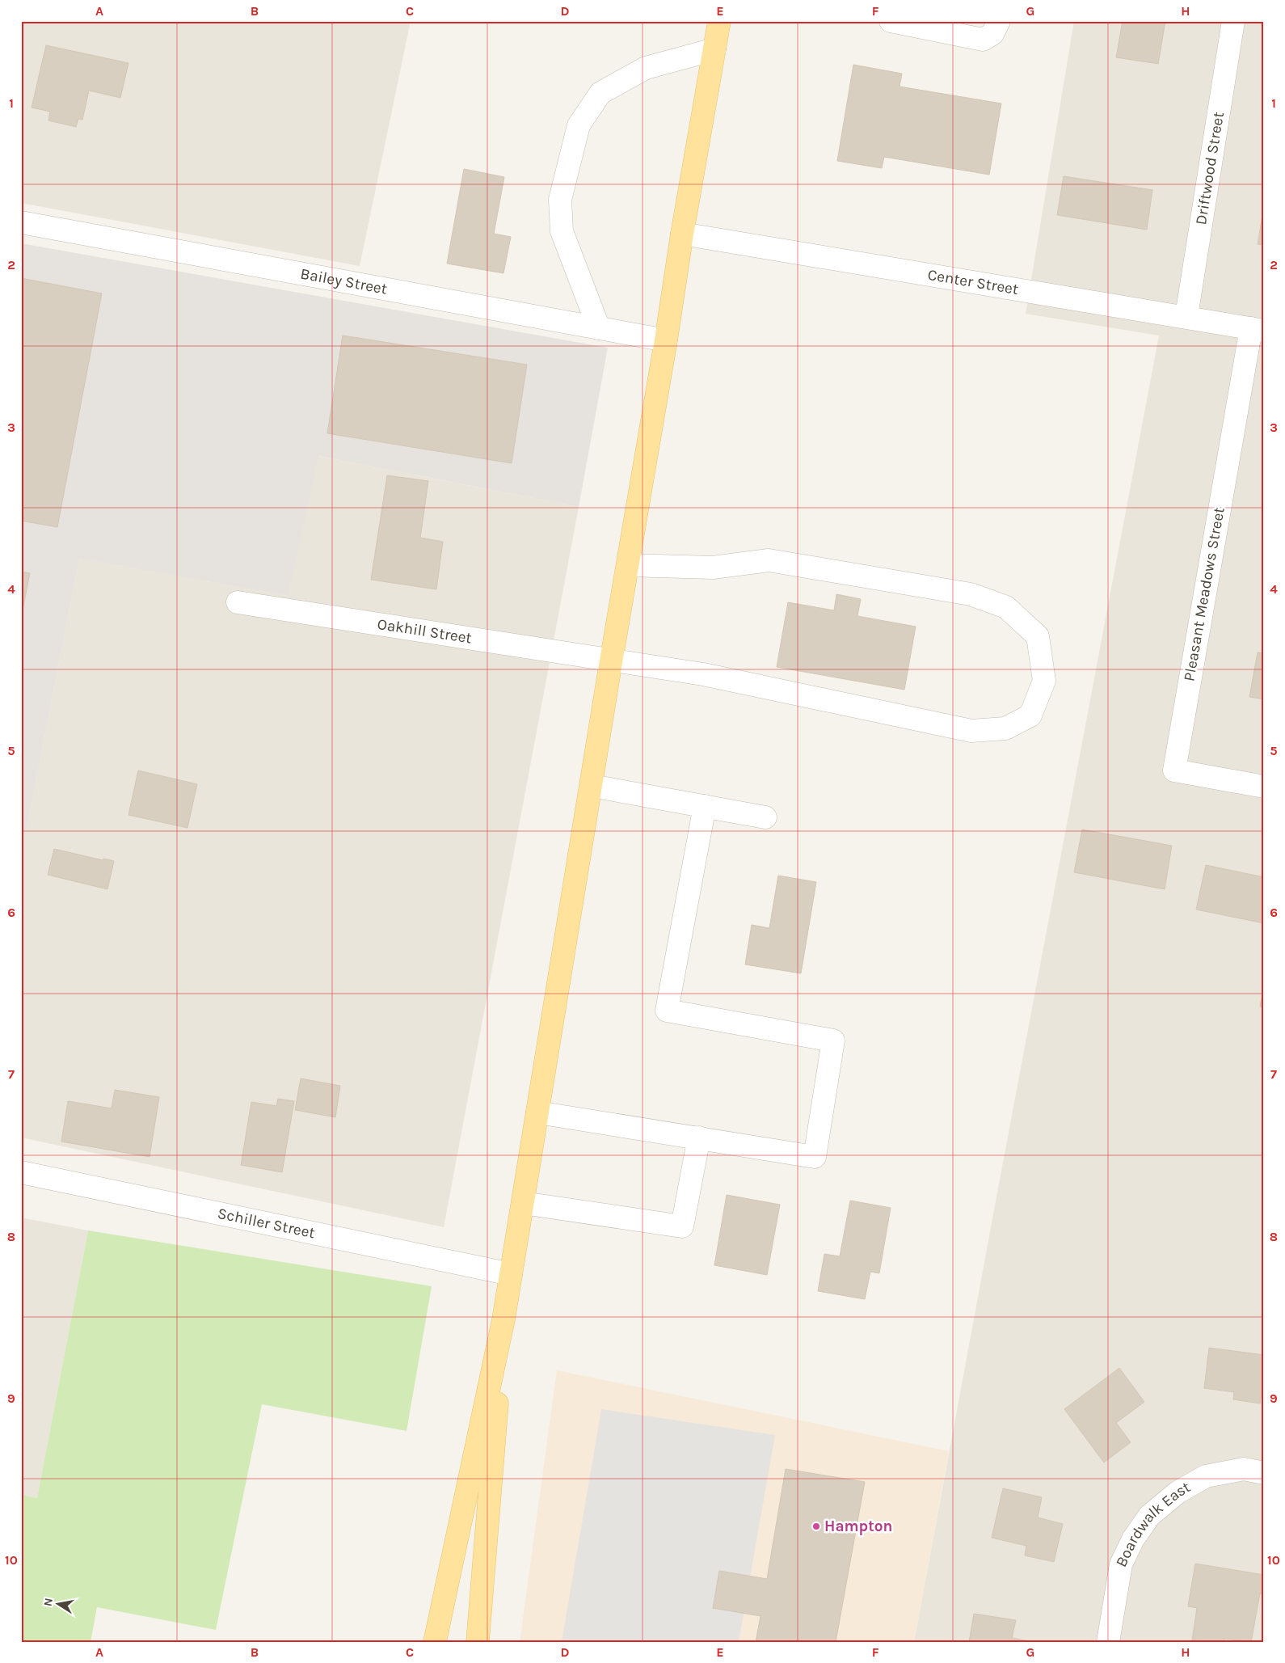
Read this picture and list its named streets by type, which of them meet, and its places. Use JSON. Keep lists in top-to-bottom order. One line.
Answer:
{"streets":{"street":["Driftwood Street","Bailey Street","Center Street","Pleasant Meadows Street","Oakhill Street","Schiller Street","Boardwalk East"]},"crossings":[["Driftwood Street","Center Street"],["Center Street","Pleasant Meadows Street"]],"places":["Hampton"],"north":"left","grid":{"columns":["A","B","C","D","E","F","G","H"],"rows":["1","2","3","4","5","6","7","8","9","10"]}}
